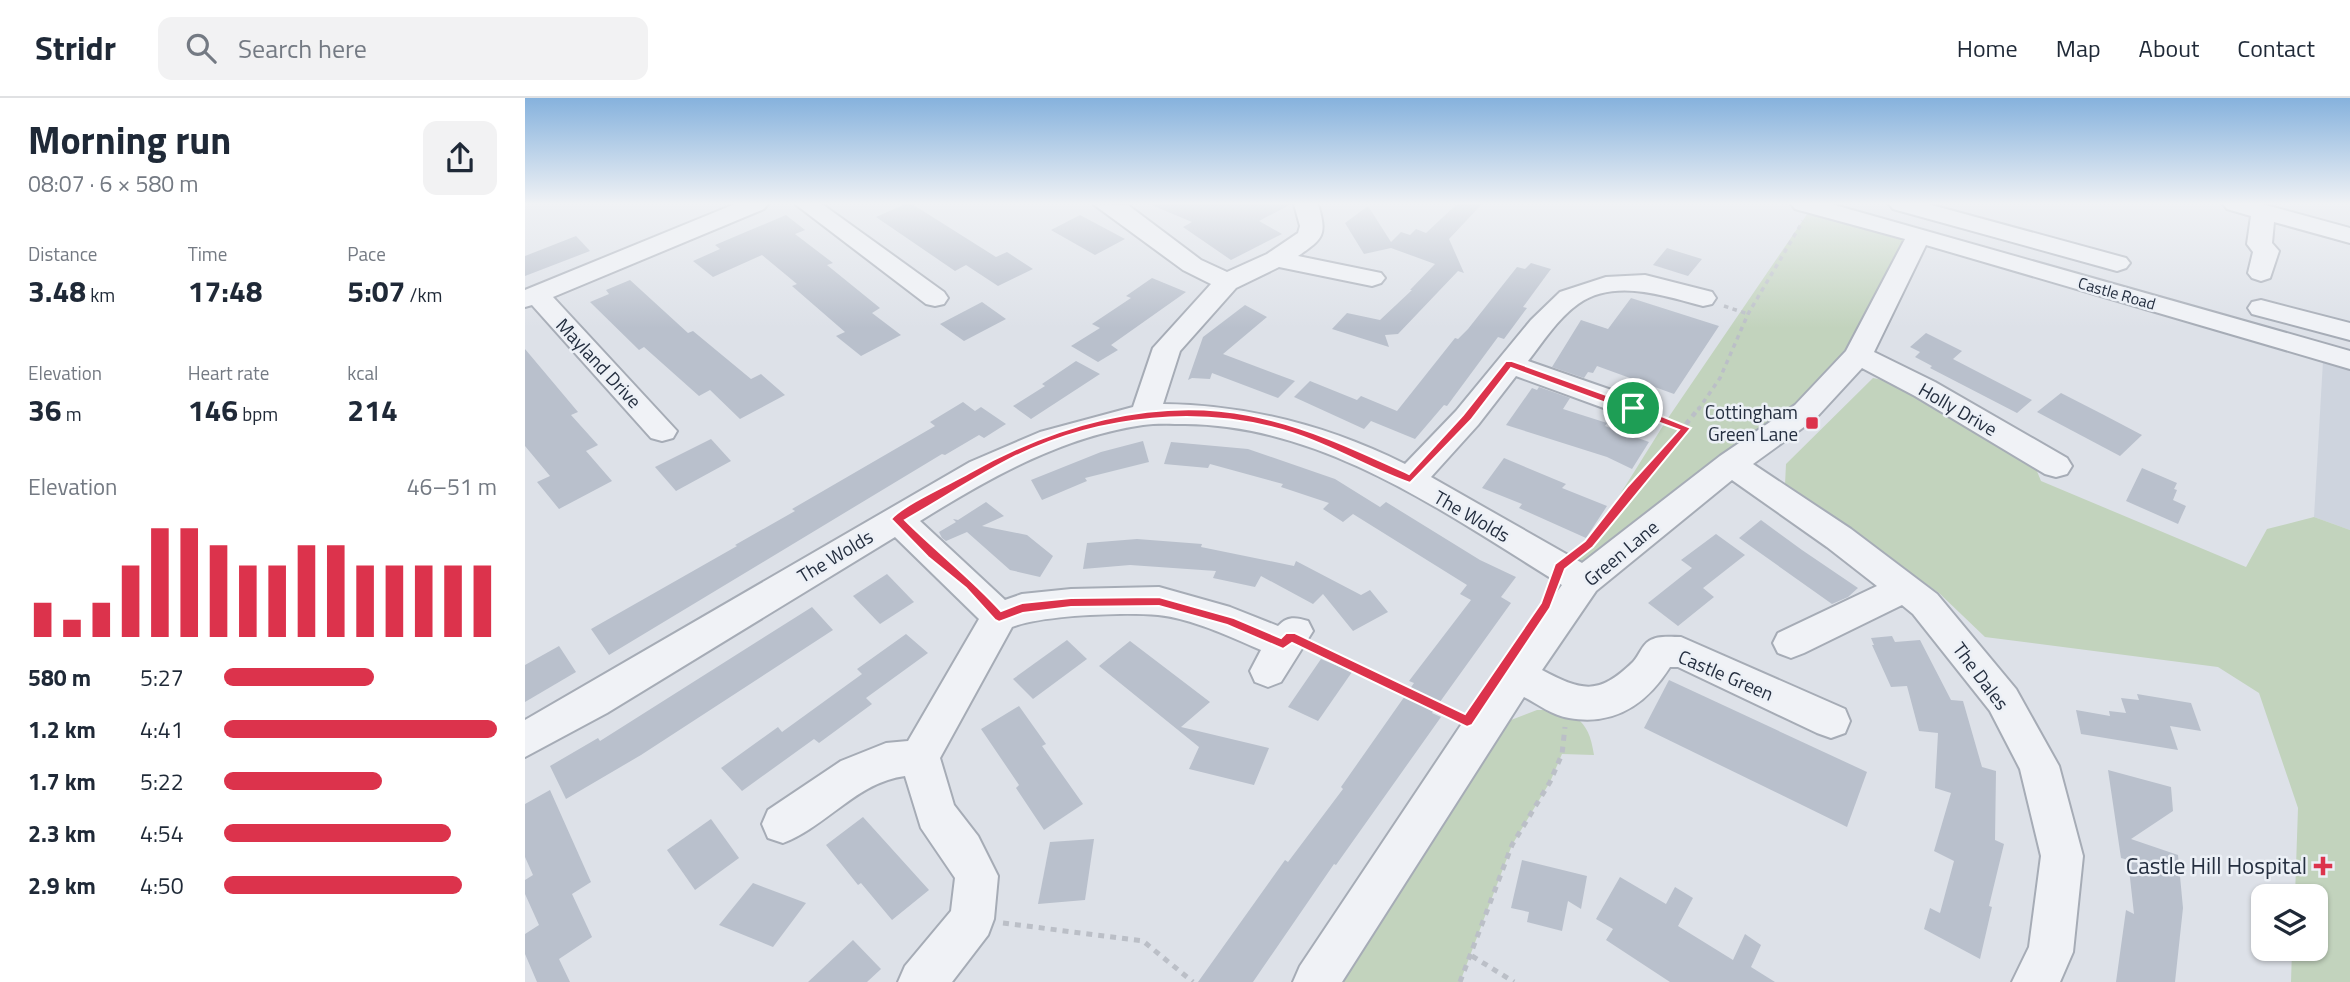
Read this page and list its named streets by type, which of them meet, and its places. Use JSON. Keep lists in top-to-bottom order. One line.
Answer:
{"streets":{"street":["Castle Road","Mayland Drive","Holly Drive","The Wolds","Green Lane","Castle Green","The Dales"]},"crossings":[["Holly Drive","Green Lane"],["The Wolds","Green Lane"],["Green Lane","Castle Green"],["Green Lane","The Dales"]],"places":{"transit":["Cottingham Green Lane"],"health":["Castle Hill Hospital"]},"page":{"header":"Stridr","search":"Search here","nav":["Home","Map","About","Contact"],"heading":["Morning run","08:07 · 6 × 580 m"],"stats":[["Distance","3.48 km"],["Time","17:48"],["Pace","5:07 /km"],["Elevation","36 m"],["Heart rate","146 bpm"],["kcal","214"]],"chart":["Elevation","46–51 m"],"list":[{"name":"580 m","note":"5:27"},{"name":"1.2 km","note":"4:41"},{"name":"1.7 km","note":"5:22"},{"name":"2.3 km","note":"4:54"},{"name":"2.9 km","note":"4:50"}]}}
